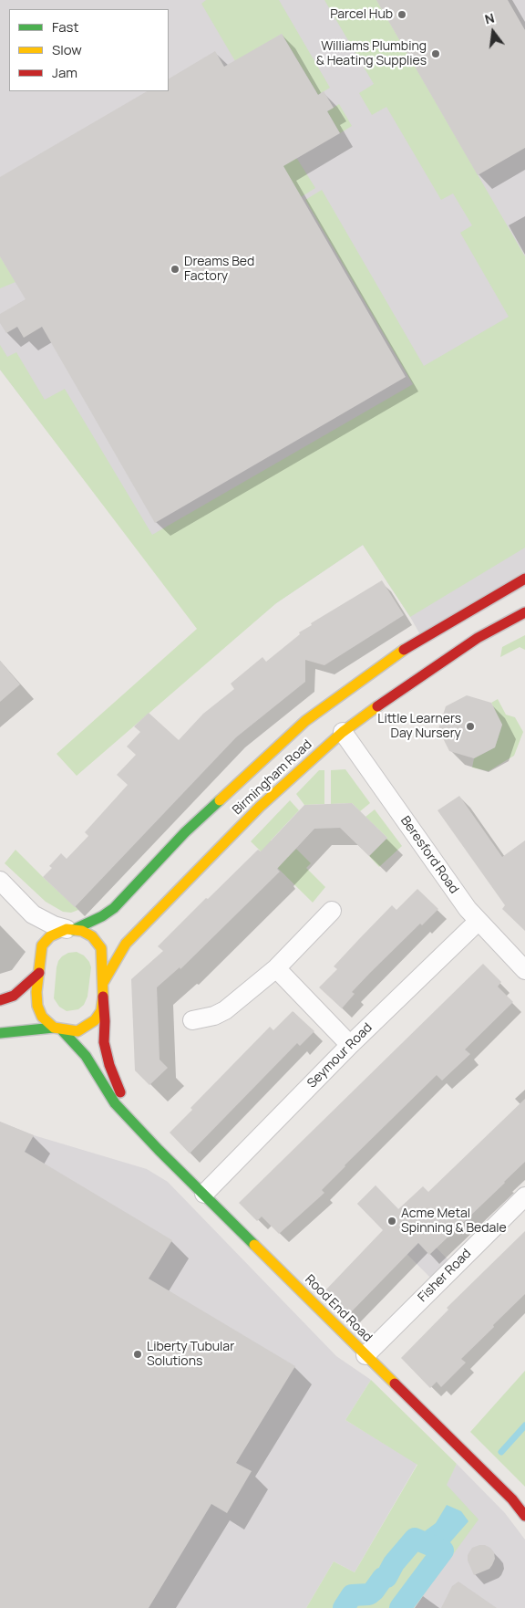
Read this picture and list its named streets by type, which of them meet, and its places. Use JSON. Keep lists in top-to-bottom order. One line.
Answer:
{"streets":{"main road":["Birmingham Road","Rood End Road"],"street":["Beresford Road","Seymour Road","Fisher Road"]},"crossings":[["Birmingham Road","Beresford Road"],["Birmingham Road","Rood End Road"],["Beresford Road","Seymour Road"],["Seymour Road","Rood End Road"],["Fisher Road","Rood End Road"]],"places":["Parcel Hub","Williams Plumbing & Heating Supplies","Dreams Bed Factory","Little Learners Day Nursery","Acme Metal Spinning & Bedale","Liberty Tubular Solutions"],"legend":["Fast","Slow","Jam"],"north":"top"}
